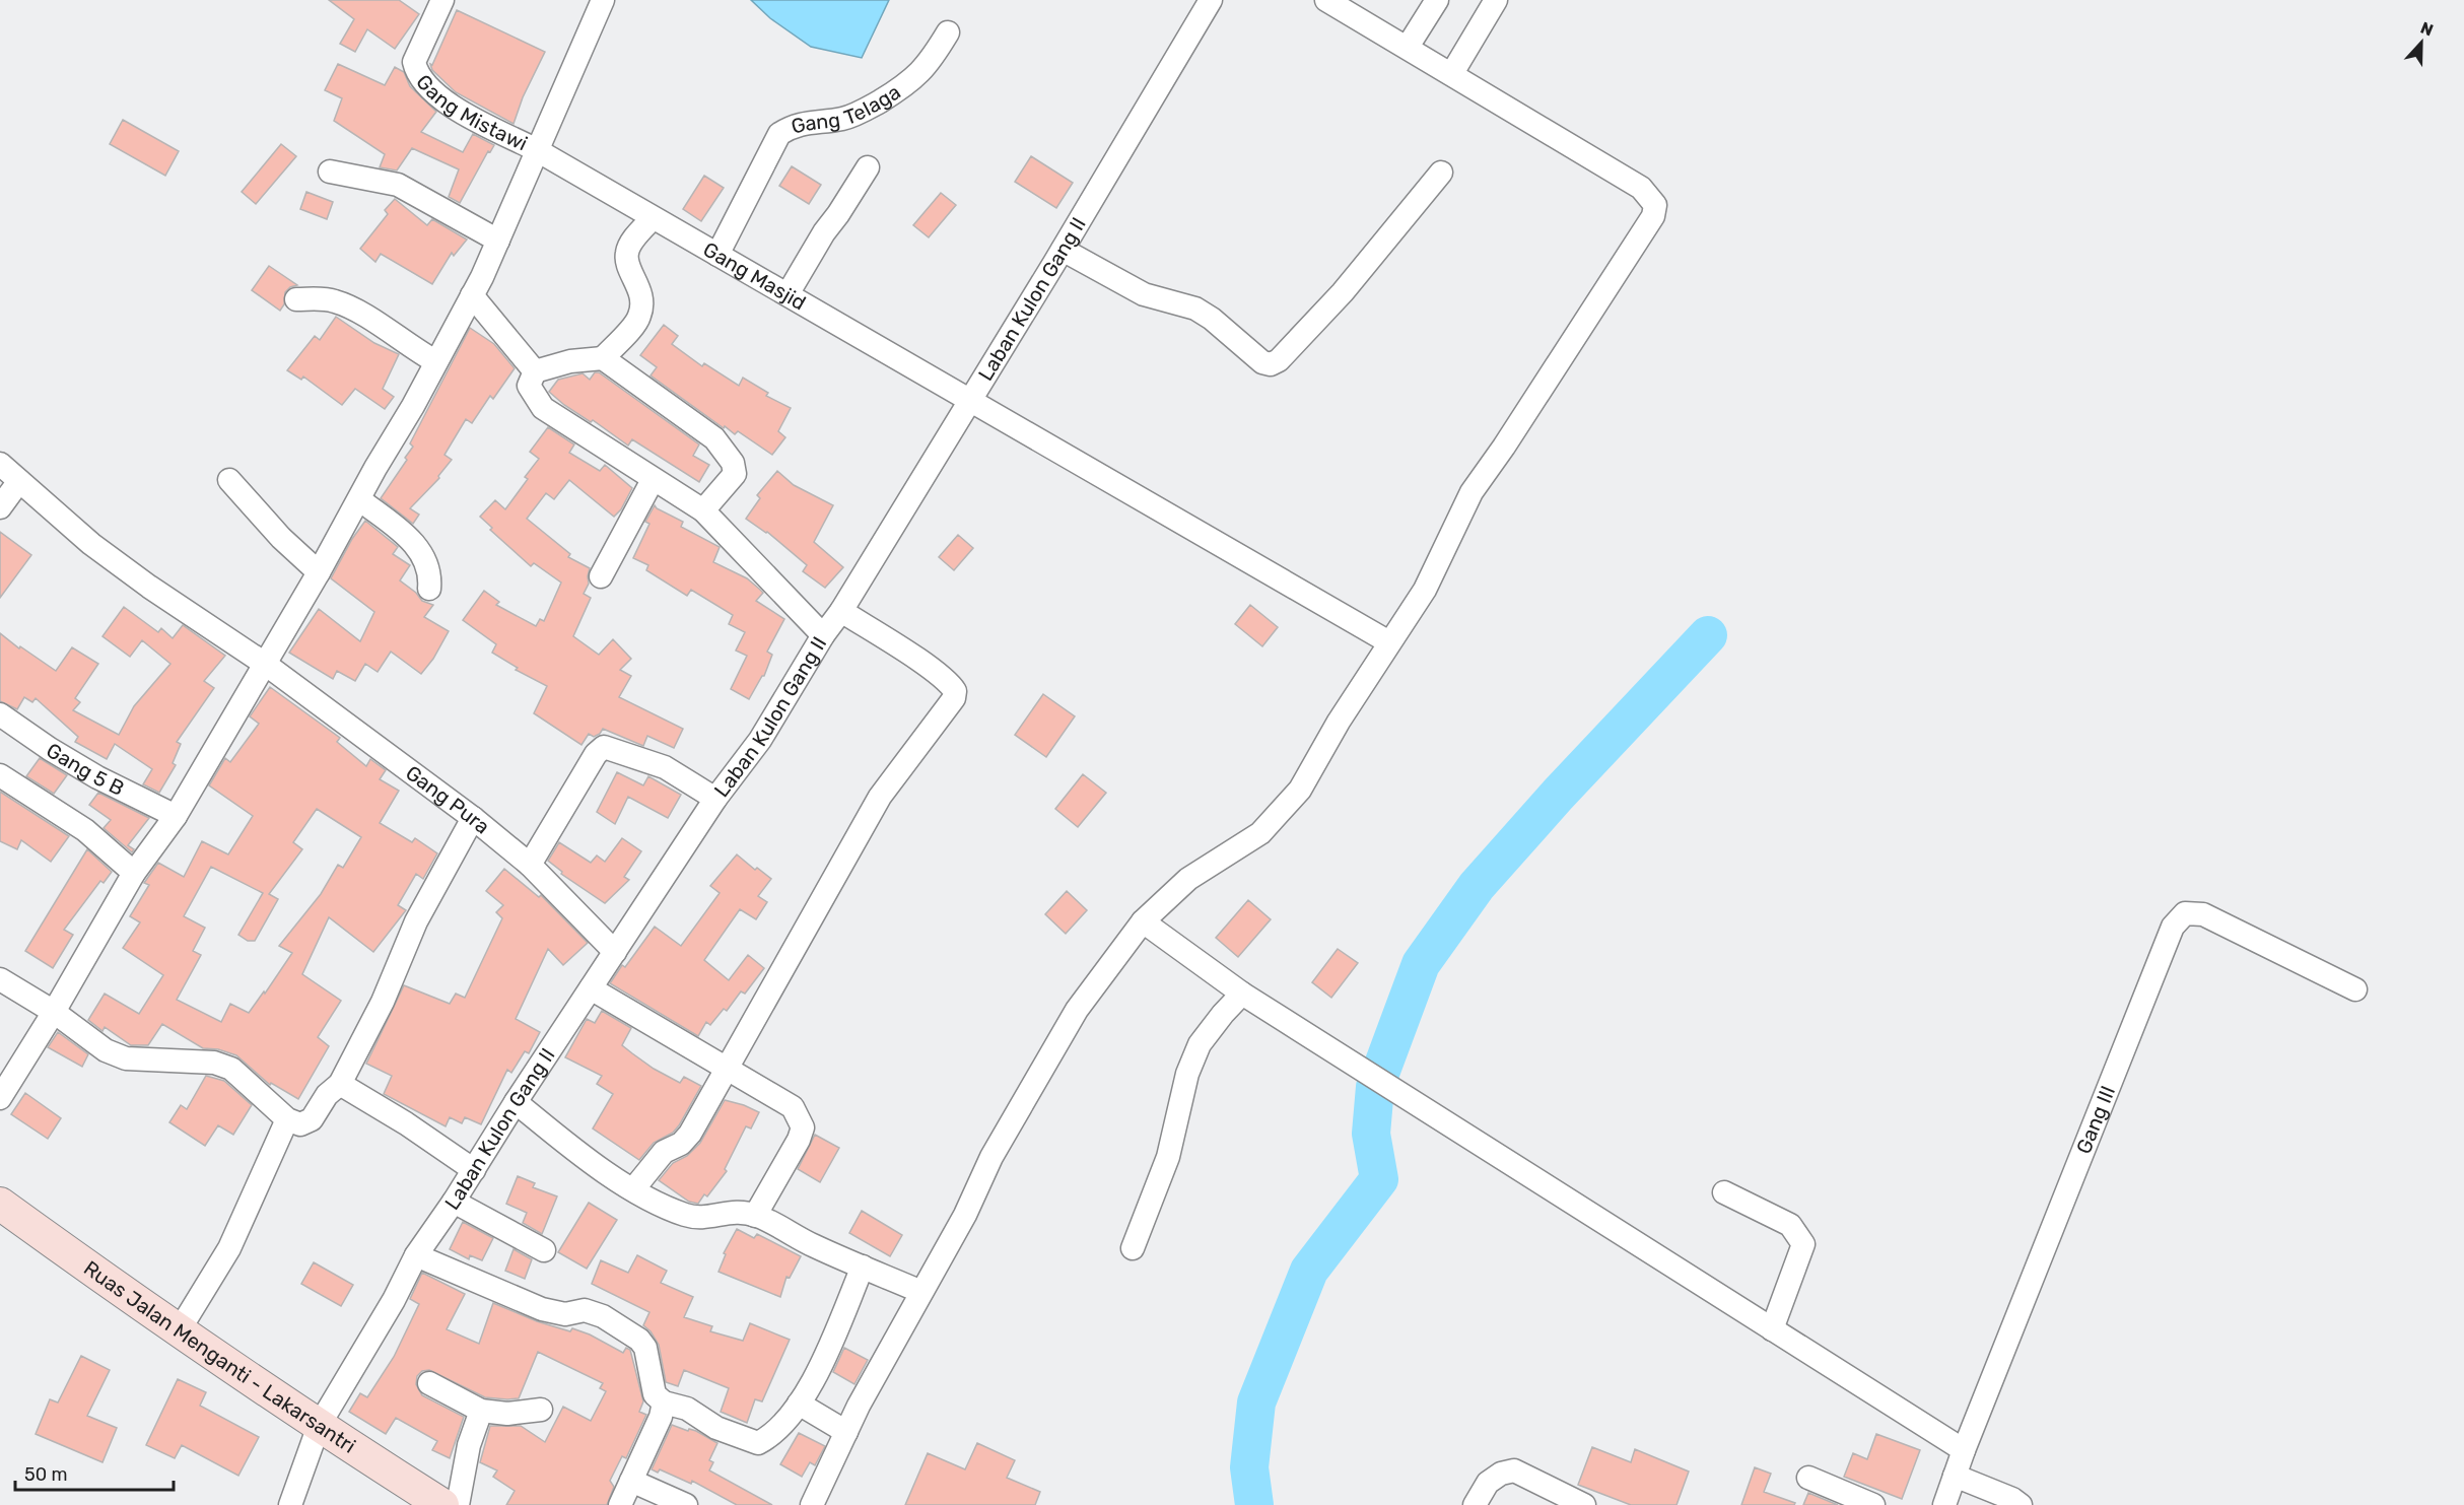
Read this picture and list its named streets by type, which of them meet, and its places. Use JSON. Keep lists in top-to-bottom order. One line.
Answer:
{"streets":{"main road":["Ruas Jalan Menganti - Lakarsantri"],"street":["Gang Mistawi","Gang Telaga","Gang Masjid","Laban Kulon Gang II","Gang 5 B","Gang Pura","Gang III"]},"crossings":[["Gang Mistawi","Gang Masjid"],["Gang Telaga","Gang Masjid"],["Gang Masjid","Laban Kulon Gang II"],["Laban Kulon Gang II","Gang Pura"],["Laban Kulon Gang II","Ruas Jalan Menganti - Lakarsantri"]],"scale_bar":"50 m","north":"top"}
